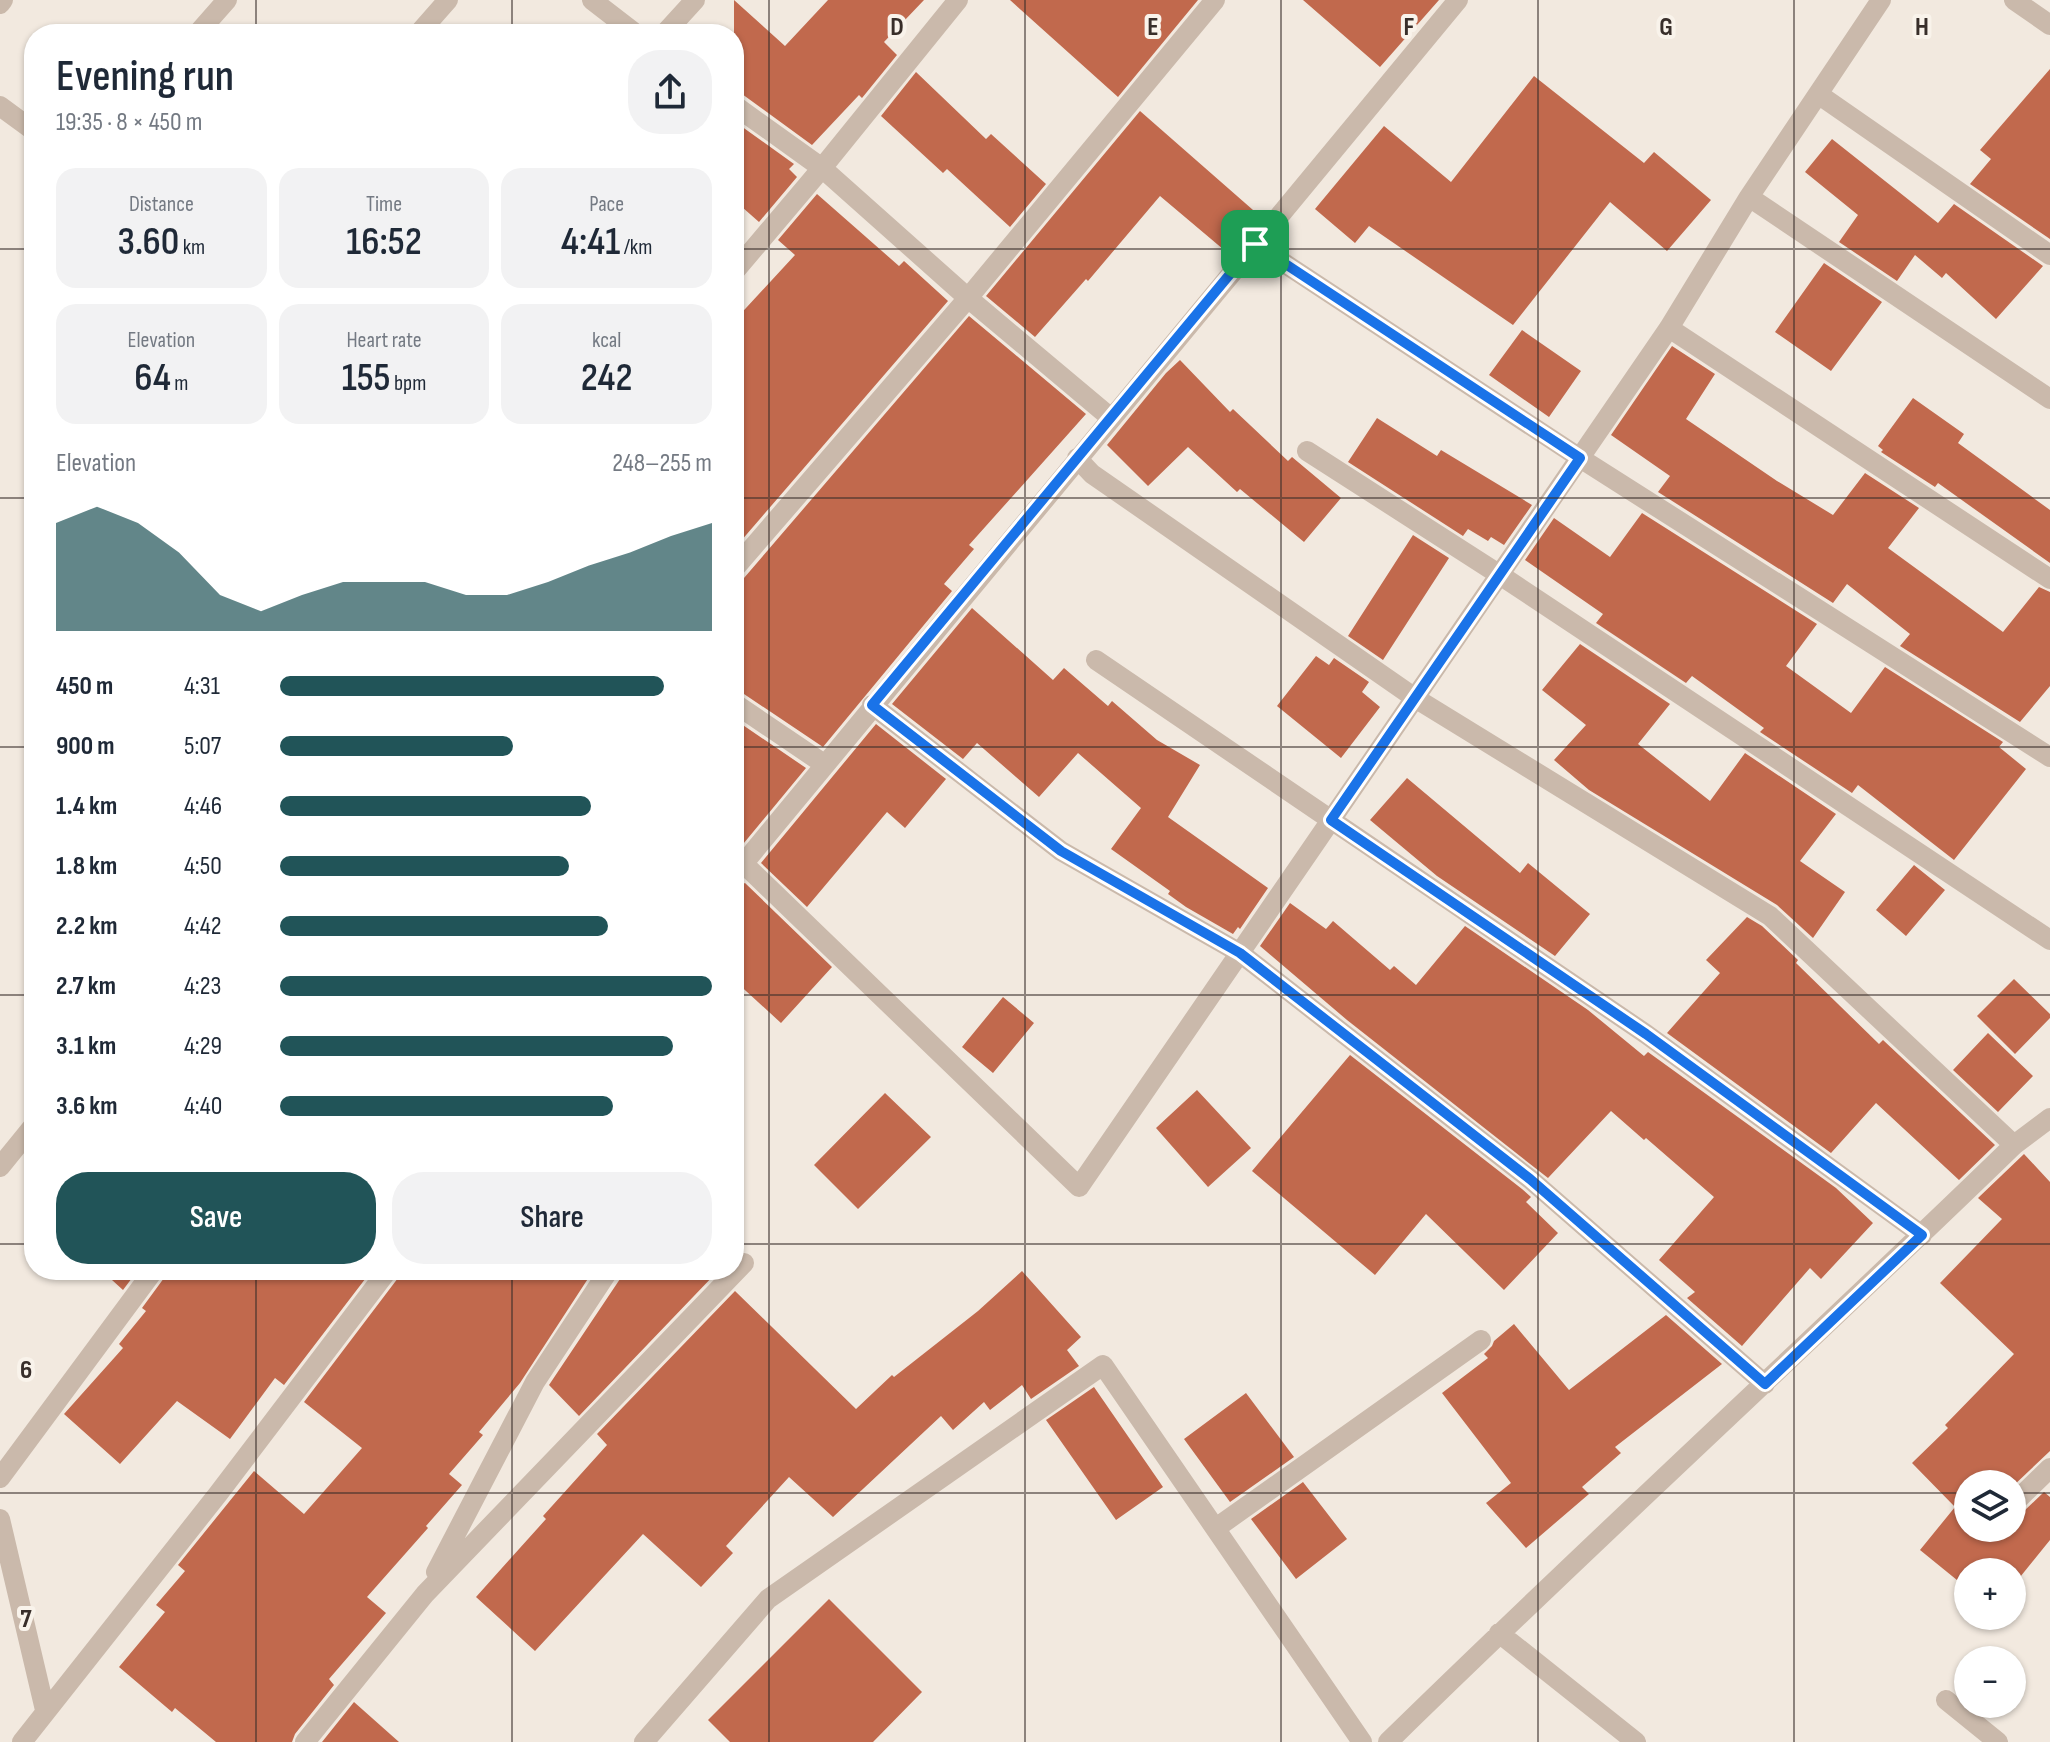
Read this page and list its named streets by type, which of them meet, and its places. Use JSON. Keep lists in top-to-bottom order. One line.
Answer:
{"page":{"heading":["Evening run","19:35 · 8 × 450 m"],"stats":[["Distance","3.60 km"],["Time","16:52"],["Pace","4:41 /km"],["Elevation","64 m"],["Heart rate","155 bpm"],["kcal","242"]],"chart":["Elevation","248–255 m"],"list":[{"name":"450 m","note":"4:31"},{"name":"900 m","note":"5:07"},{"name":"1.4 km","note":"4:46"},{"name":"1.8 km","note":"4:50"},{"name":"2.2 km","note":"4:42"},{"name":"2.7 km","note":"4:23"},{"name":"3.1 km","note":"4:29"},{"name":"3.6 km","note":"4:40"}],"buttons":["Save","Share"],"map_buttons":["+","−"]},"grid":{"columns":["D","E","F","G","H"],"rows":["6","7"]}}
